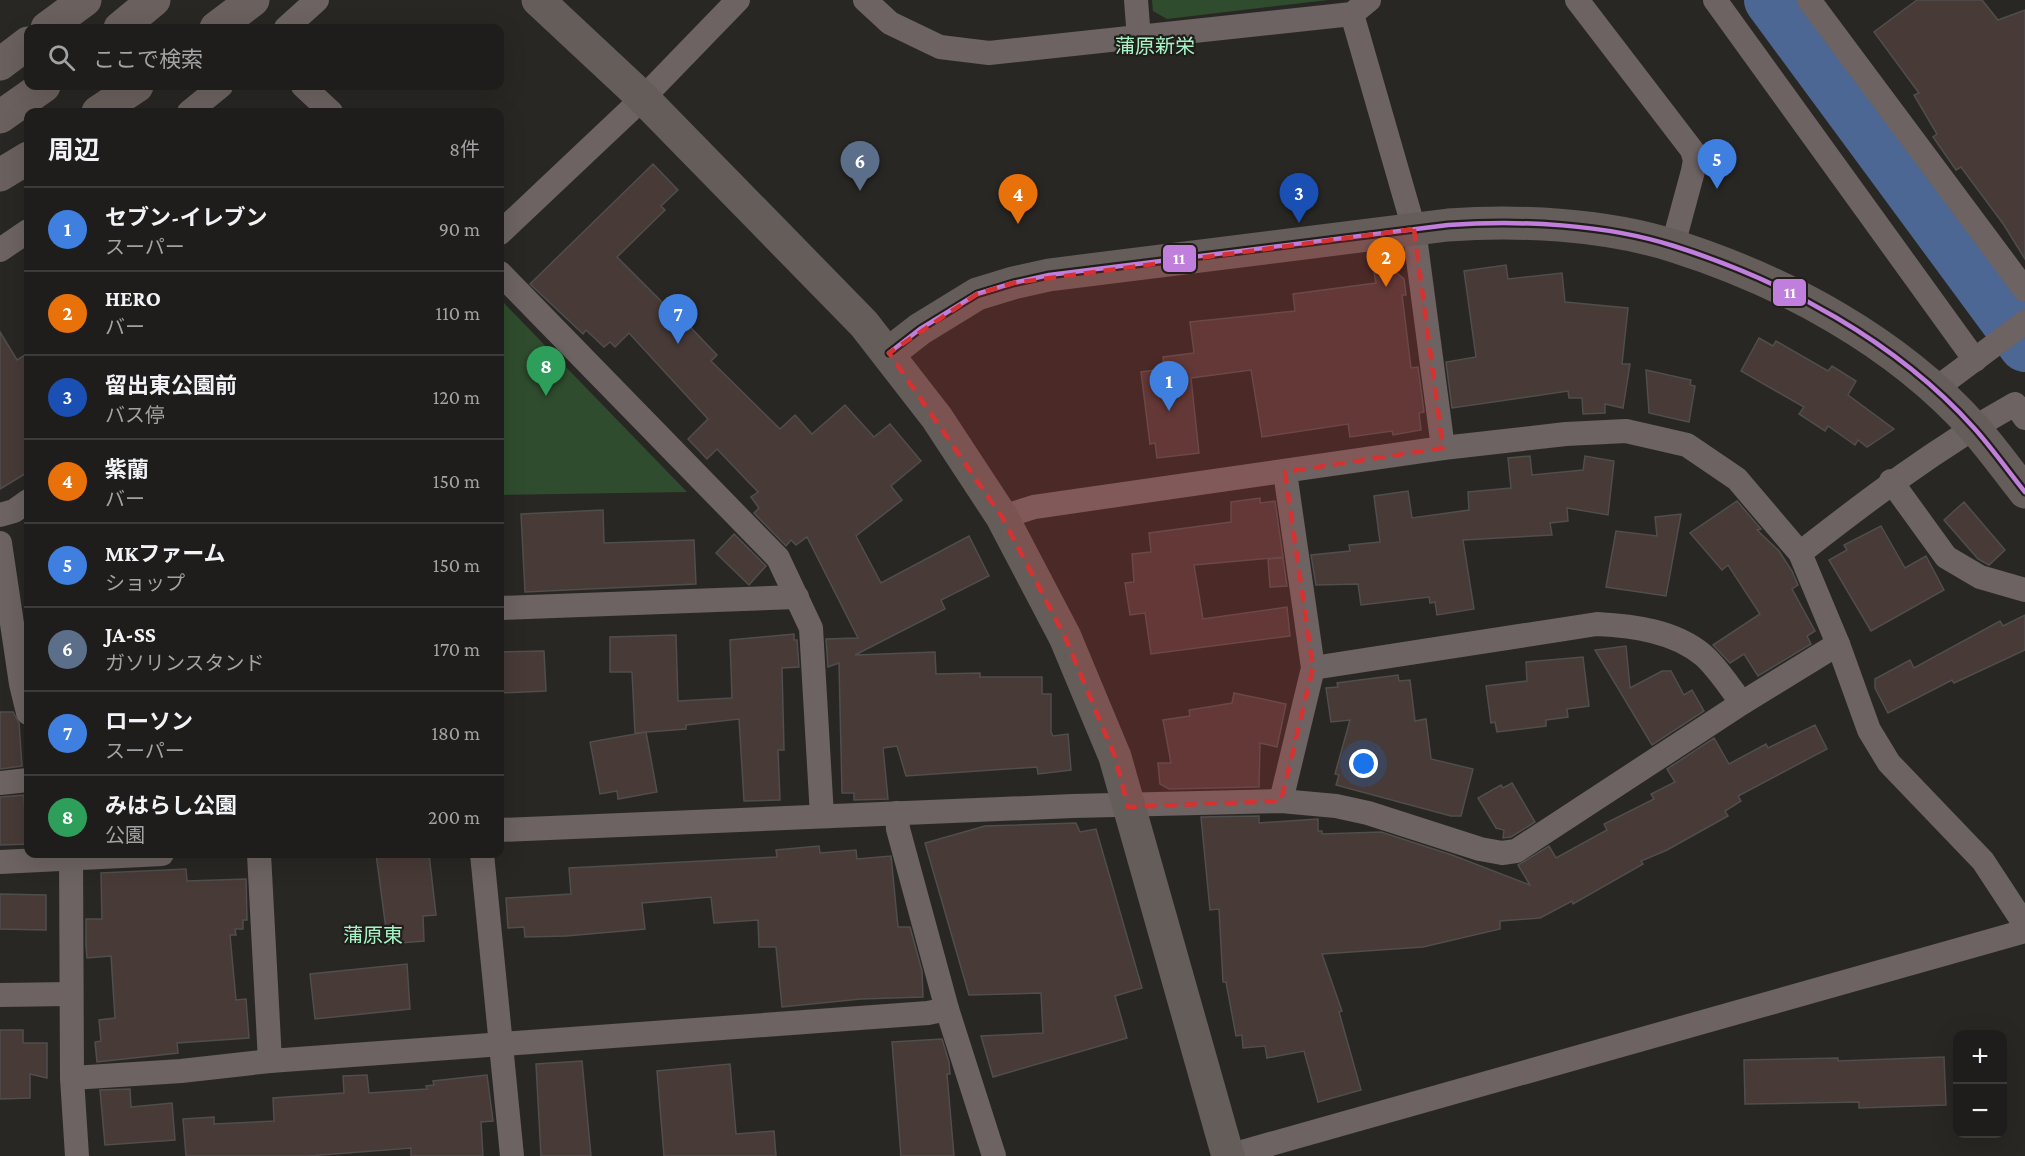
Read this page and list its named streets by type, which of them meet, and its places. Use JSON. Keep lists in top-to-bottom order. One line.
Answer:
{"districts":["蒲原新栄","蒲原東"],"lines":["transit line 11"],"page":{"search":"ここで検索","heading":["周辺","8件"],"pins":["5","6","3","4","2","7","8","1"],"list":[{"mark":"1","name":"セブン-イレブン","note":"スーパー","value":"90 m"},{"mark":"2","name":"HERO","note":"バー","value":"110 m"},{"mark":"3","name":"留出東公園前","note":"バス停","value":"120 m"},{"mark":"4","name":"紫蘭","note":"バー","value":"150 m"},{"mark":"5","name":"MKファーム","note":"ショップ","value":"150 m"},{"mark":"6","name":"JA-SS","note":"ガソリンスタンド","value":"170 m"},{"mark":"7","name":"ローソン","note":"スーパー","value":"180 m"},{"mark":"8","name":"みはらし公園","note":"公園","value":"200 m"}],"map_buttons":["+","−"]}}
